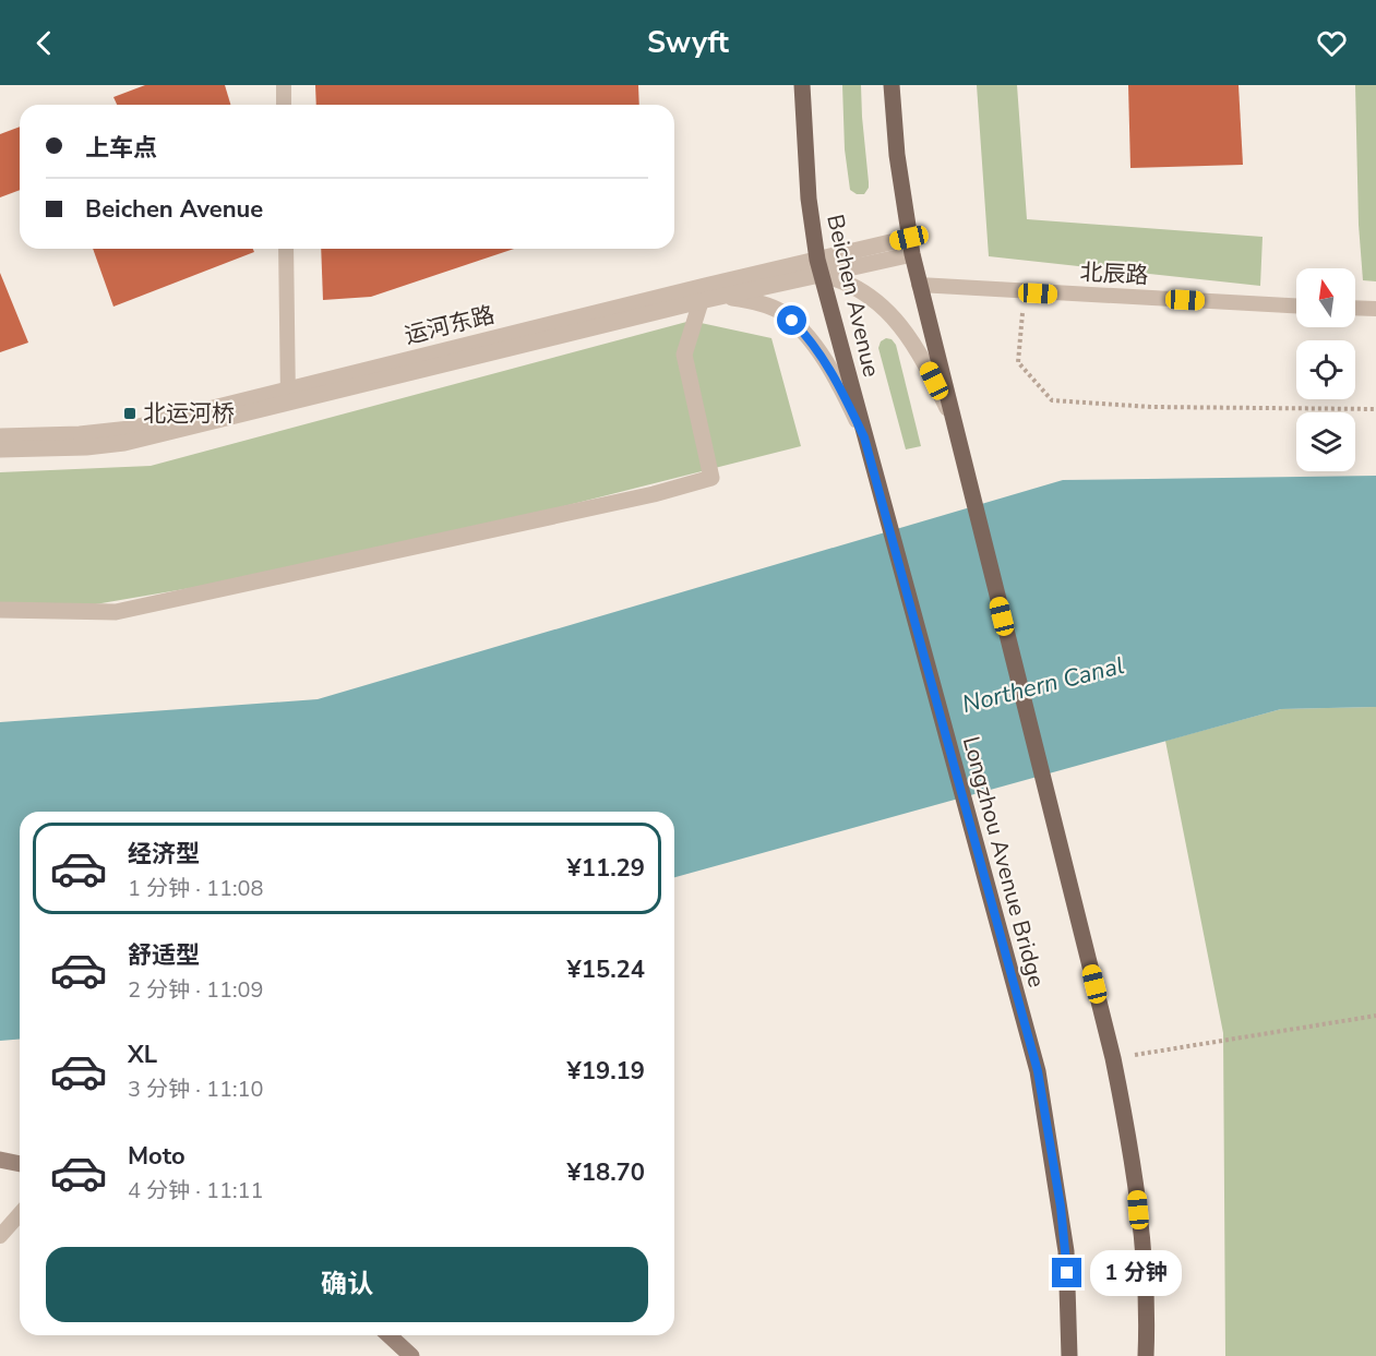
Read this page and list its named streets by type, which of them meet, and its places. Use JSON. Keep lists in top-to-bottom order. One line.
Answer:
{"streets":{"main road":["Beichen Avenue","Longzhou Avenue Bridge"],"street":["运河东路"],"lane":["北辰路"]},"crossings":[["Beichen Avenue","运河东路"],["Beichen Avenue","Longzhou Avenue Bridge"]],"water":["Northern Canal"],"places":{"transit":["北运河桥"]},"north":"top","page":{"header":"Swyft","banner":["上车点","Beichen Avenue"],"list":[{"name":"经济型","note":"1 分钟 · 11:08","value":"¥11.29"},{"name":"舒适型","note":"2 分钟 · 11:09","value":"¥15.24"},{"name":"XL","note":"3 分钟 · 11:10","value":"¥19.19"},{"name":"Moto","note":"4 分钟 · 11:11","value":"¥18.70"}],"buttons":"确认","bubble":"1 分钟"}}
